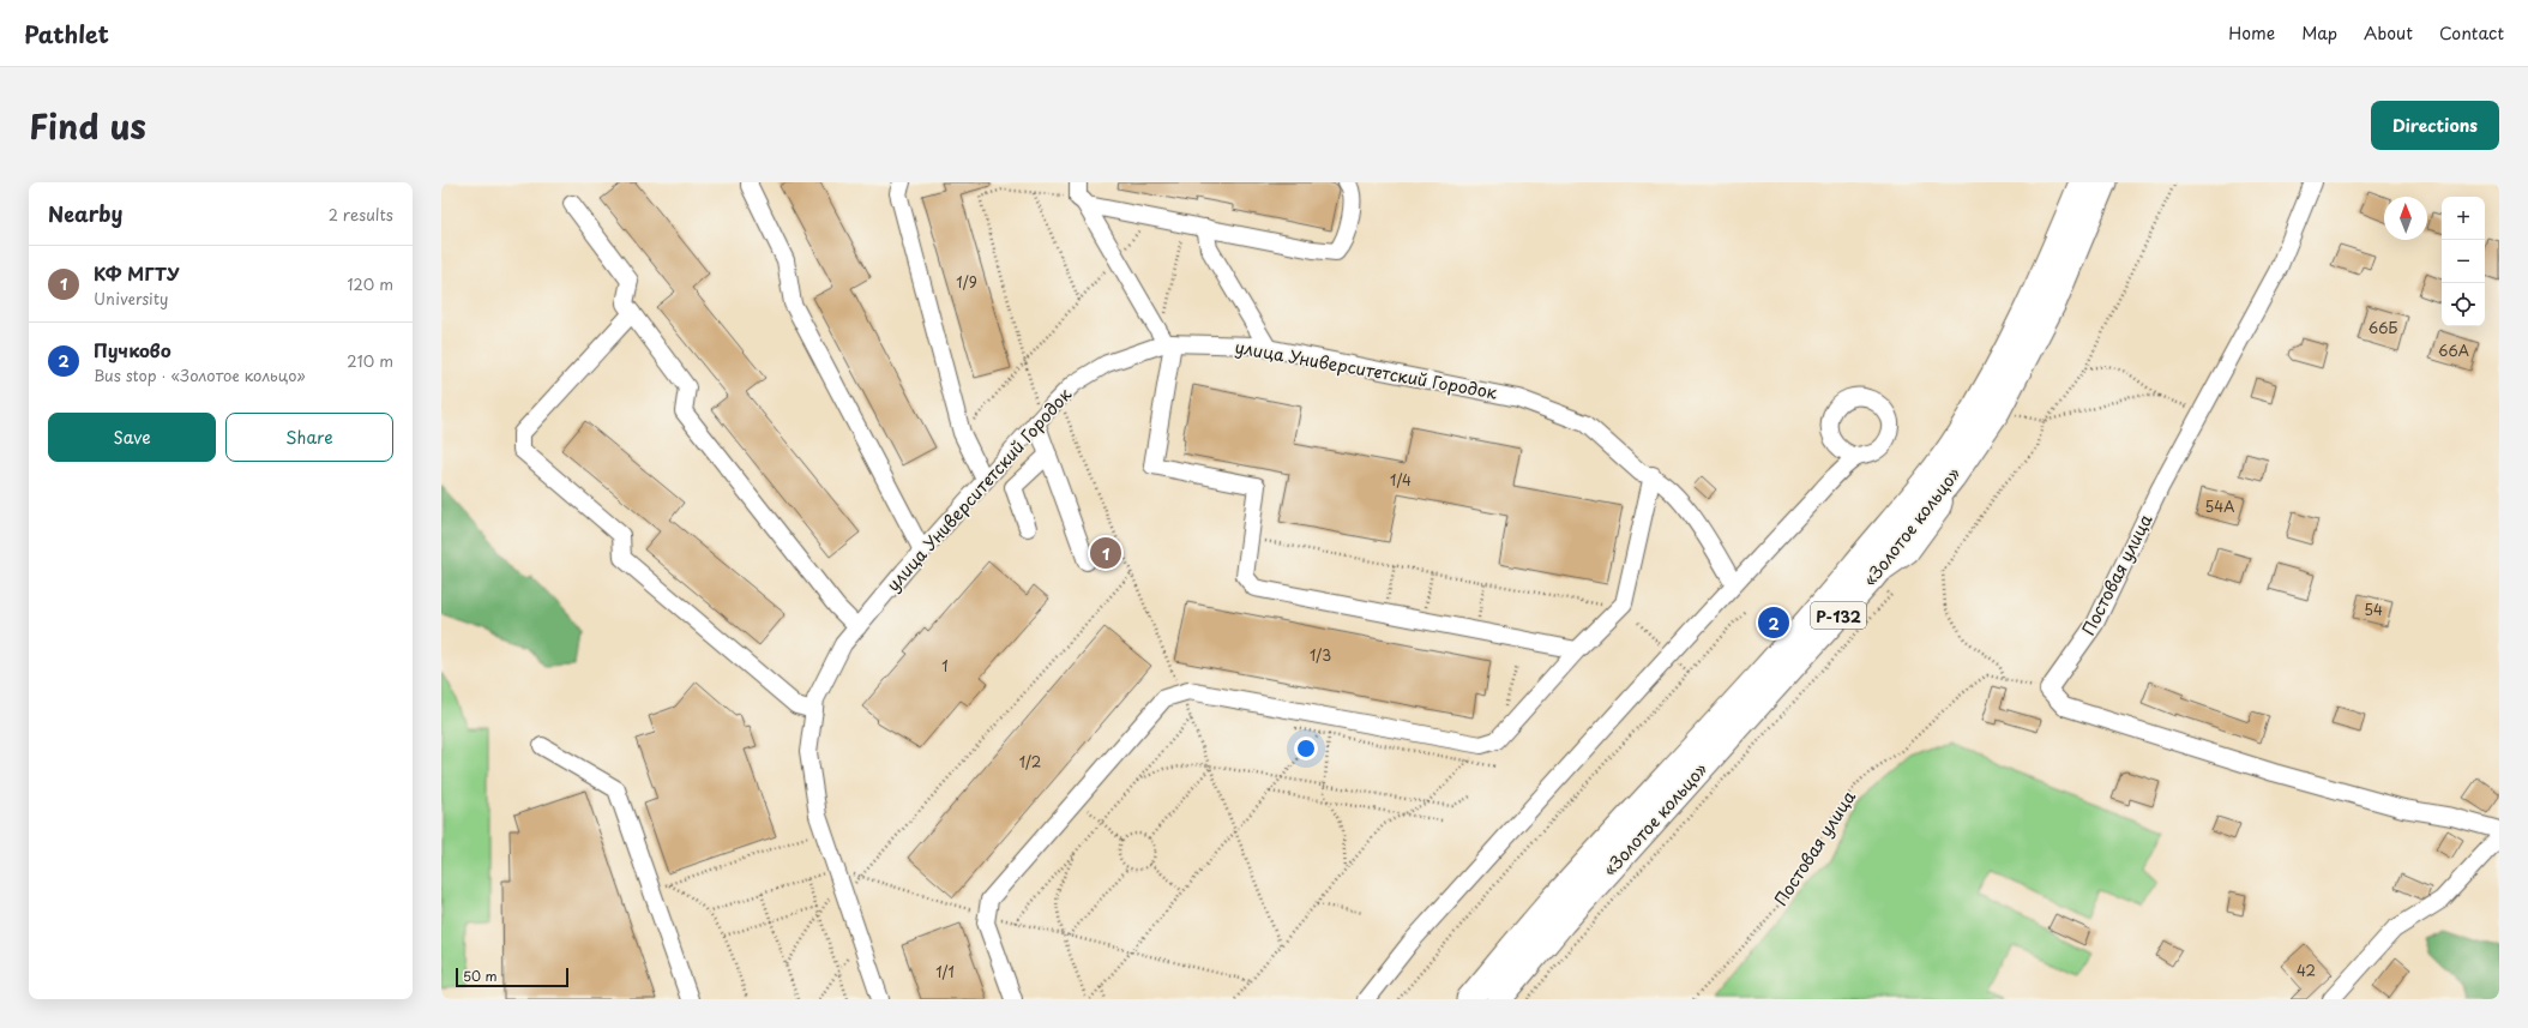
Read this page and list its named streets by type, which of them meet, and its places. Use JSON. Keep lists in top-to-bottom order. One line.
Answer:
{"streets":{"highway":["«Золотое кольцо»","Р-132"],"street":["улица Университетский Городок","Постовая улица"]},"house_numbers":["1/9","66Б","66А","1/4","54А","54","1/3","1","1/2","42","1/1"],"scale_bar":"50 m","north":"top","page":{"header":"Pathlet","nav":["Home","Map","About","Contact"],"title":"Find us","buttons":["Directions",["Save","Share"]],"heading":["Nearby","2 results"],"map_buttons":["+","−"],"list":[{"mark":"1","name":"КФ МГТУ","note":"University","value":"120 m"},{"mark":"2","name":"Пучково","note":"Bus stop · «Золотое кольцо»","value":"210 m"}],"pins":["1","2"],"scale":"50 m"}}
